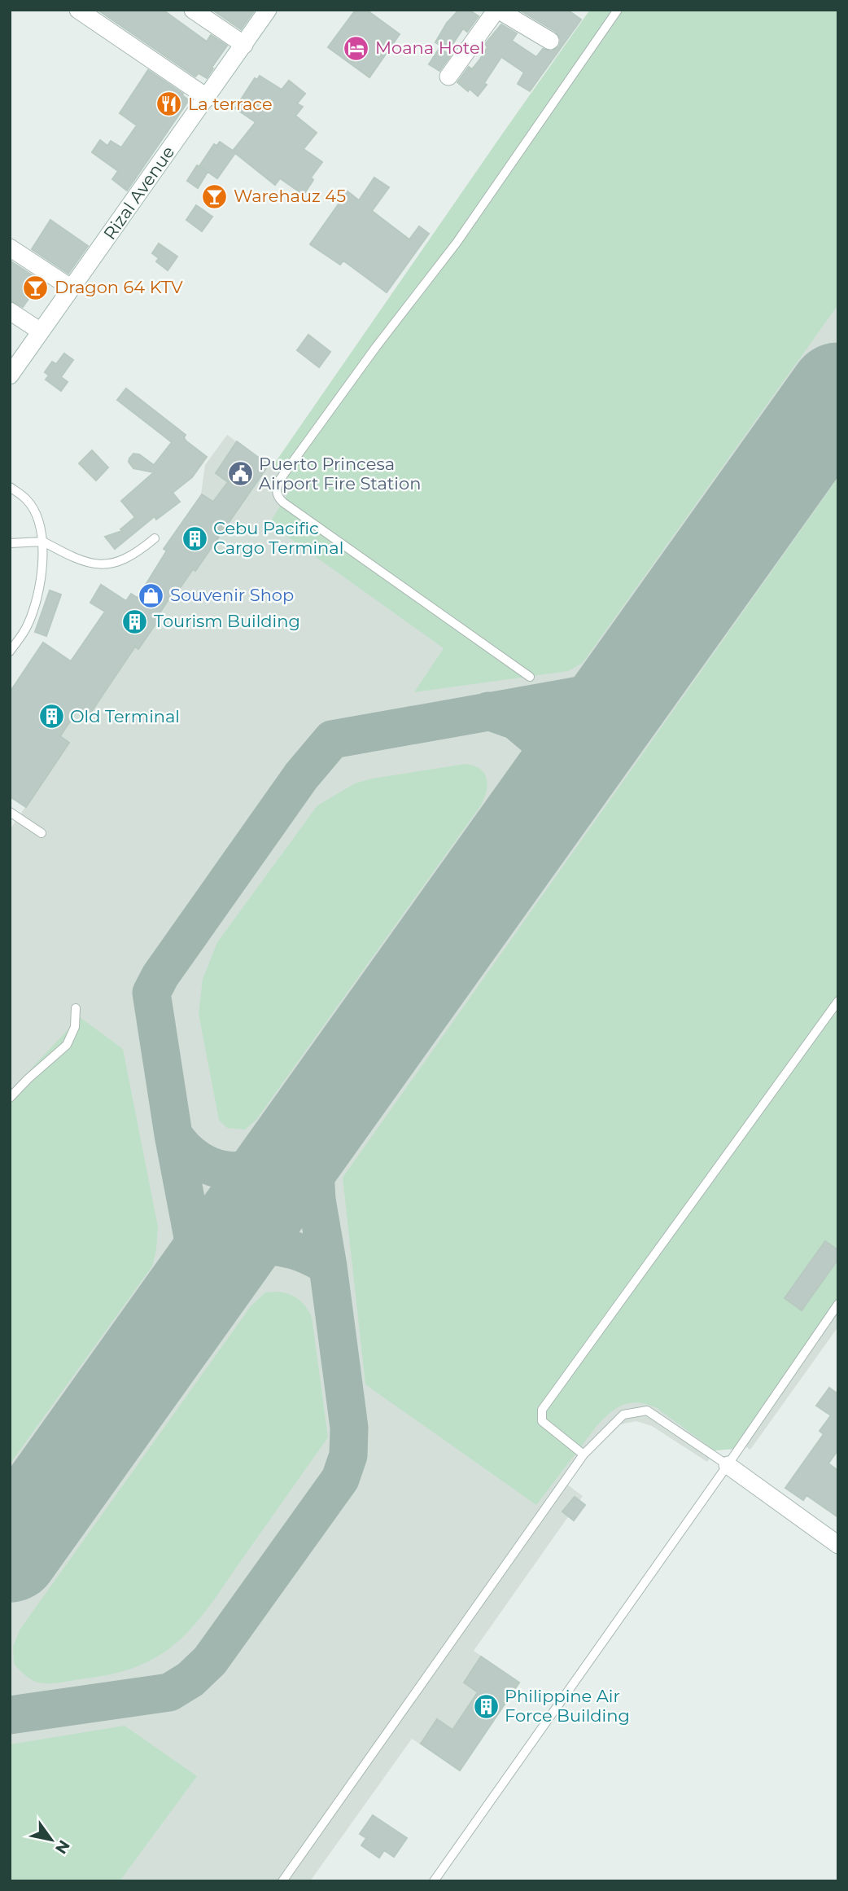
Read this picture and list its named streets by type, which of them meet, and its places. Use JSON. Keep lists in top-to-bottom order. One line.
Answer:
{"streets":{"street":["Rizal Avenue"]},"places":{"hotel":["Moana Hotel"],"restaurant":["La terrace"],"bar":["Warehauz 45","Dragon 64 KTV"],"public building":["Puerto Princesa Airport Fire Station"],"building":["Cebu Pacific Cargo Terminal","Tourism Building","Old Terminal","Philippine Air Force Building"],"shop":["Souvenir Shop"]},"north":"bottom right"}
